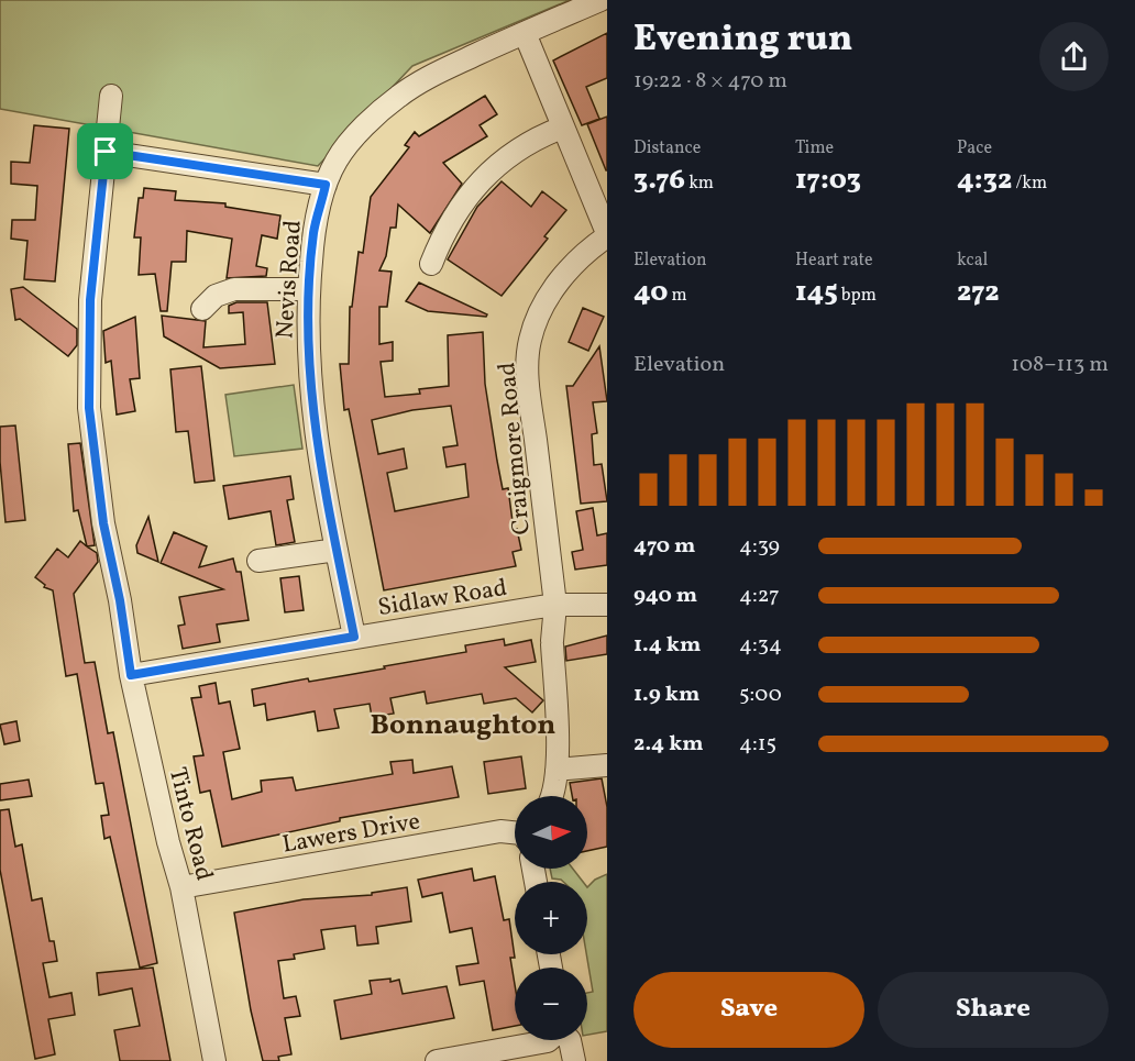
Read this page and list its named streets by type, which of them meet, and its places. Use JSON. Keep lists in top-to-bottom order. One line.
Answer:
{"streets":{"street":["Nevis Road","Craigmore Road","Sidlaw Road","Tinto Road","Lawers Drive"]},"crossings":[["Nevis Road","Sidlaw Road"],["Craigmore Road","Sidlaw Road"],["Sidlaw Road","Tinto Road"],["Tinto Road","Lawers Drive"]],"districts":["Bonnaughton"],"north":"right","page":{"heading":["Evening run","19:22 · 8 × 470 m"],"stats":[["Distance","3.76 km"],["Time","17:03"],["Pace","4:32 /km"],["Elevation","40 m"],["Heart rate","145 bpm"],["kcal","272"]],"chart":["Elevation","108–113 m"],"list":[{"name":"470 m","note":"4:39"},{"name":"940 m","note":"4:27"},{"name":"1.4 km","note":"4:34"},{"name":"1.9 km","note":"5:00"},{"name":"2.4 km","note":"4:15"}],"map_buttons":["+","−"],"buttons":["Save","Share"]}}
